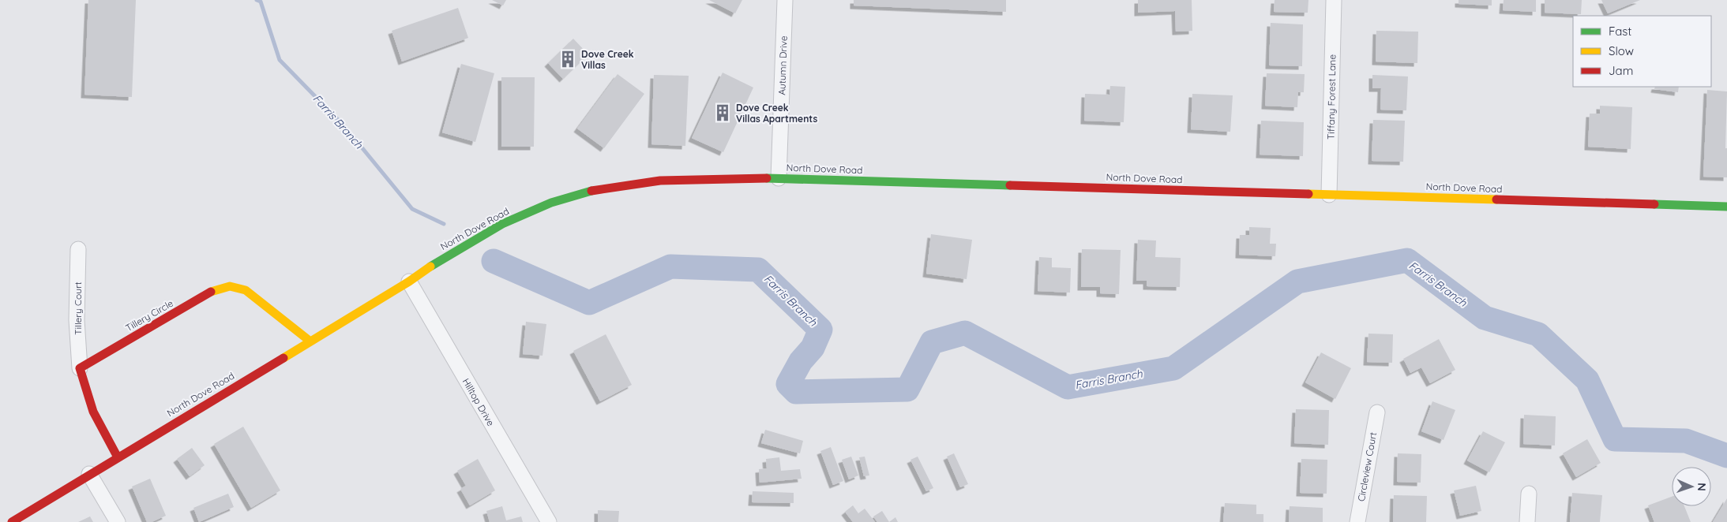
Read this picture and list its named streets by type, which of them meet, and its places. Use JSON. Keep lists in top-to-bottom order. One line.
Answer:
{"streets":{"street":["Autumn Drive","Tiffany Forest Lane","North Dove Road","Tillery Court","Tillery Circle","Hilltop Drive","Circleview Court"]},"crossings":[["Autumn Drive","North Dove Road"],["Tiffany Forest Lane","North Dove Road"],["North Dove Road","Tillery Circle"],["North Dove Road","Hilltop Drive"],["Tillery Court","Tillery Circle"]],"water":["Farris Branch"],"places":{"building":["Dove Creek Villas","Dove Creek Villas Apartments"]},"legend":["Fast","Slow","Jam"],"north":"right"}
